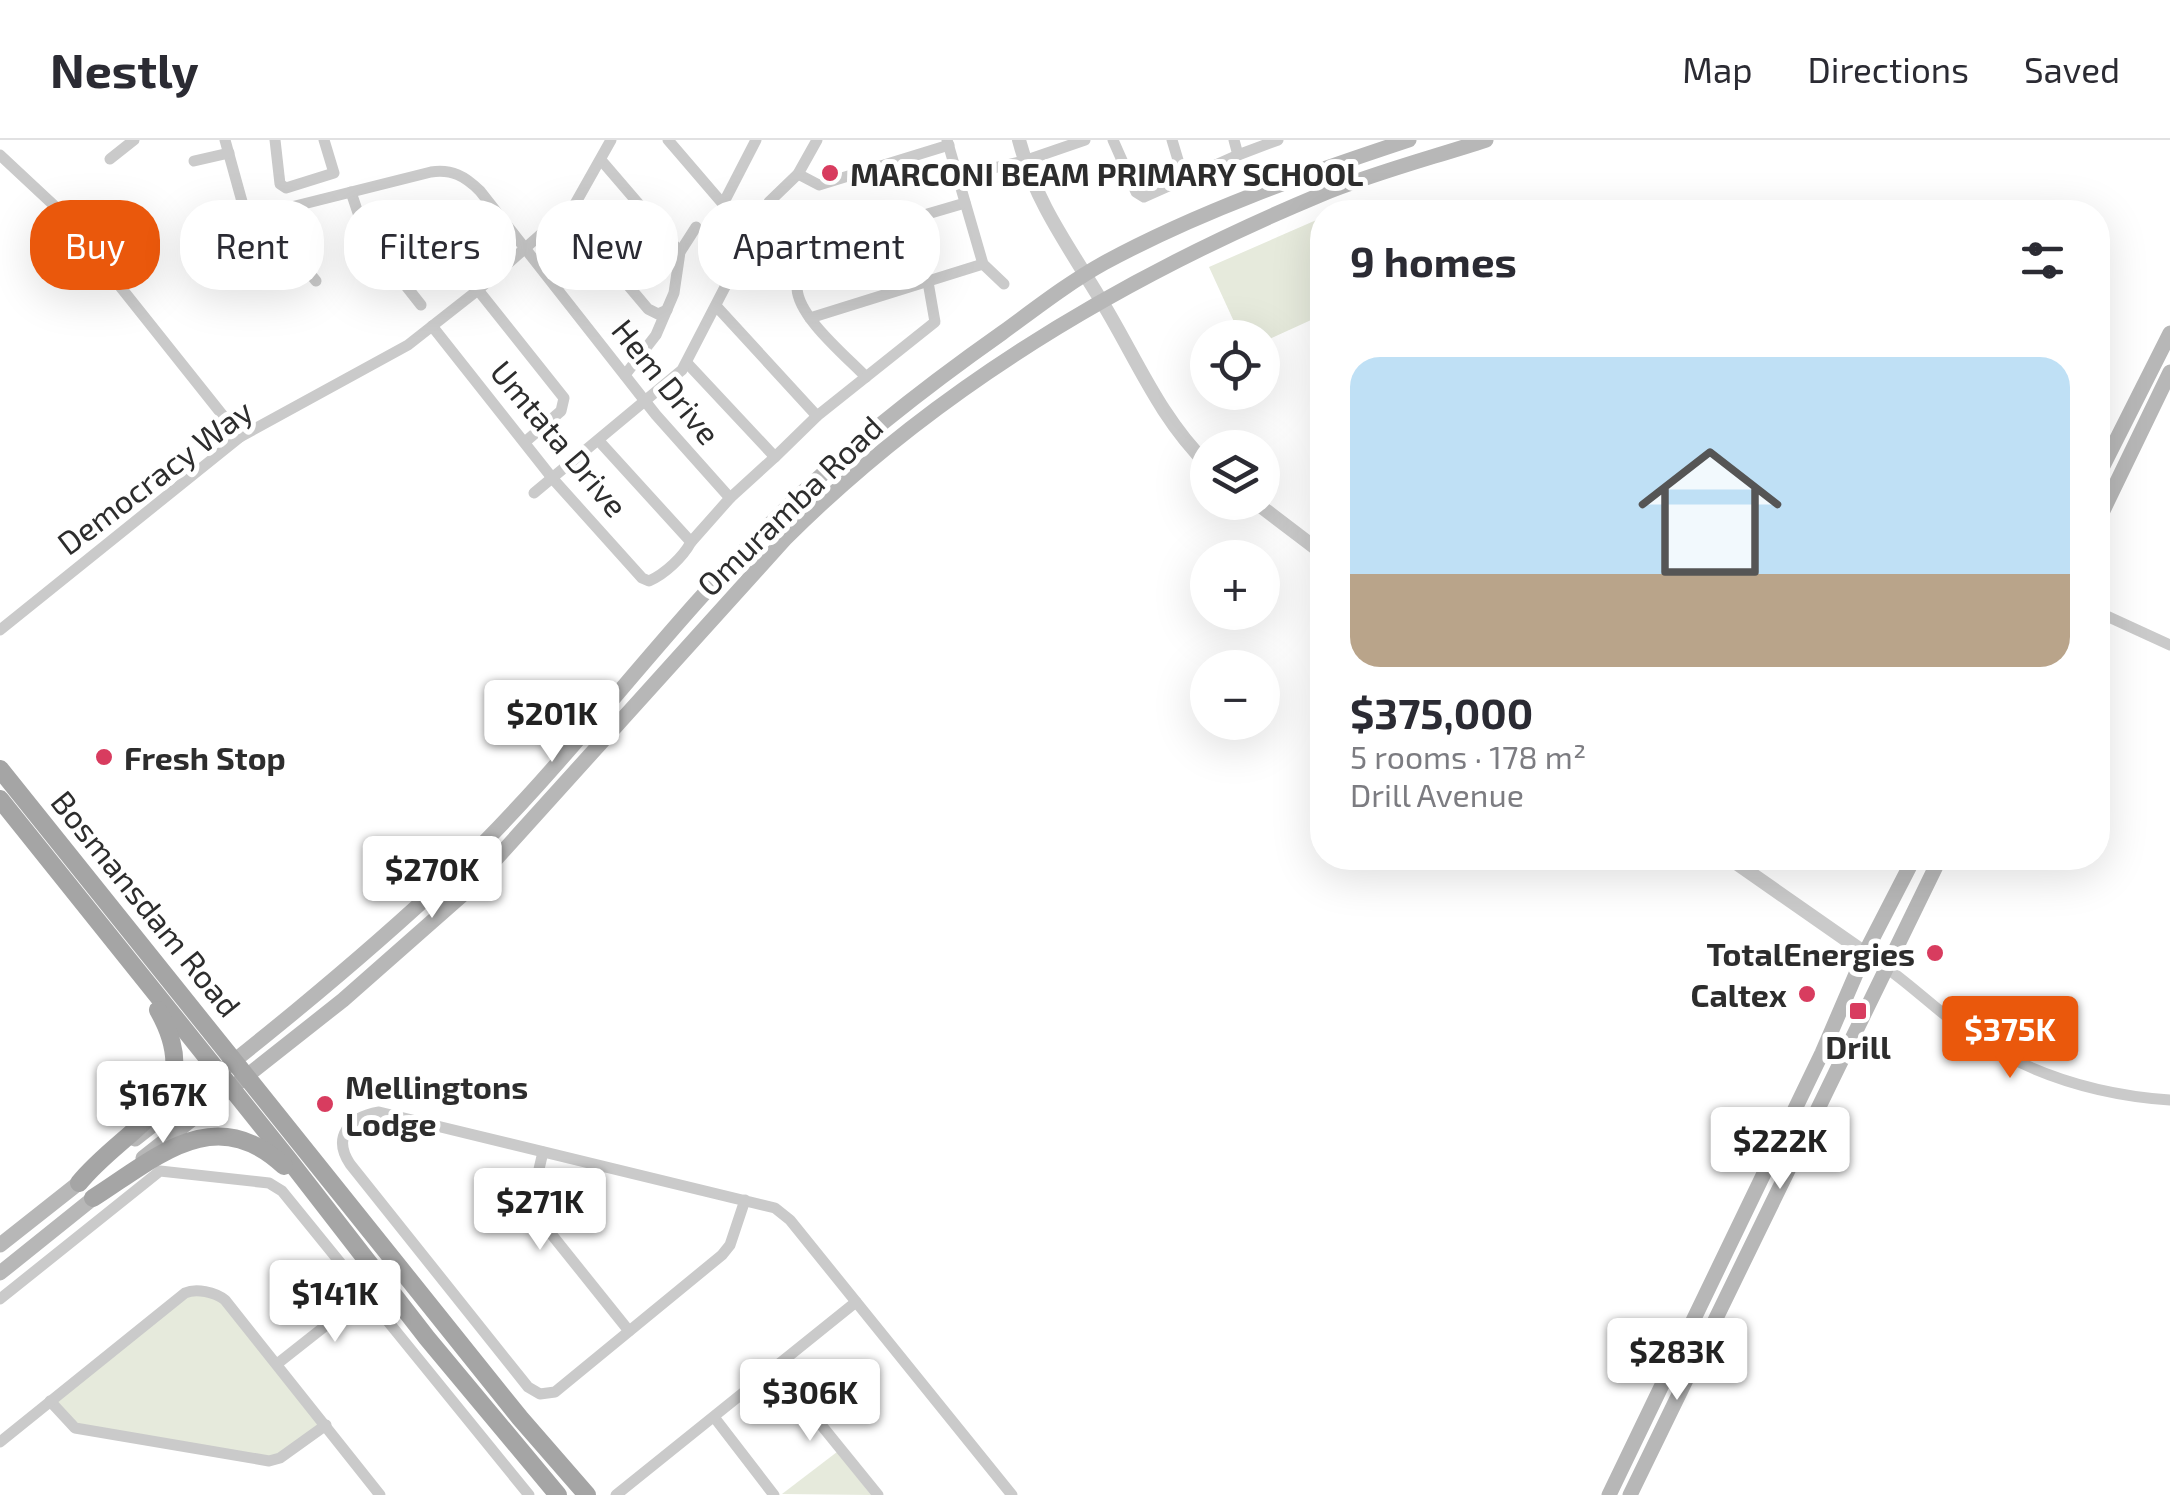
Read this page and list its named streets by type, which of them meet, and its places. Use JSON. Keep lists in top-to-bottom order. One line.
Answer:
{"streets":{"main road":["Omuramba Road","Bosmansdam Road"],"street":["Hem Drive","Umtata Drive","Democracy Way"]},"crossings":[["Hem Drive","Democracy Way"],["Umtata Drive","Democracy Way"],["Omuramba Road","Bosmansdam Road"]],"places":{"other":["MARCONI BEAM PRIMARY SCHOOL","Fresh Stop","TotalEnergies","Caltex","Mellingtons Lodge"],"transit":["Drill"]},"page":{"header":"Nestly","nav":["Map","Directions","Saved"],"chip":["Buy","Rent","Filters","New","Apartment"],"heading":"9 homes","map_buttons":["+","−"],"list":[{"name":"$375,000","note":"5 rooms · 178 m² · Drill Avenue"}],"price":["$201K","$270K","$375K","$167K","$222K","$271K","$141K","$283K","$306K"]}}
